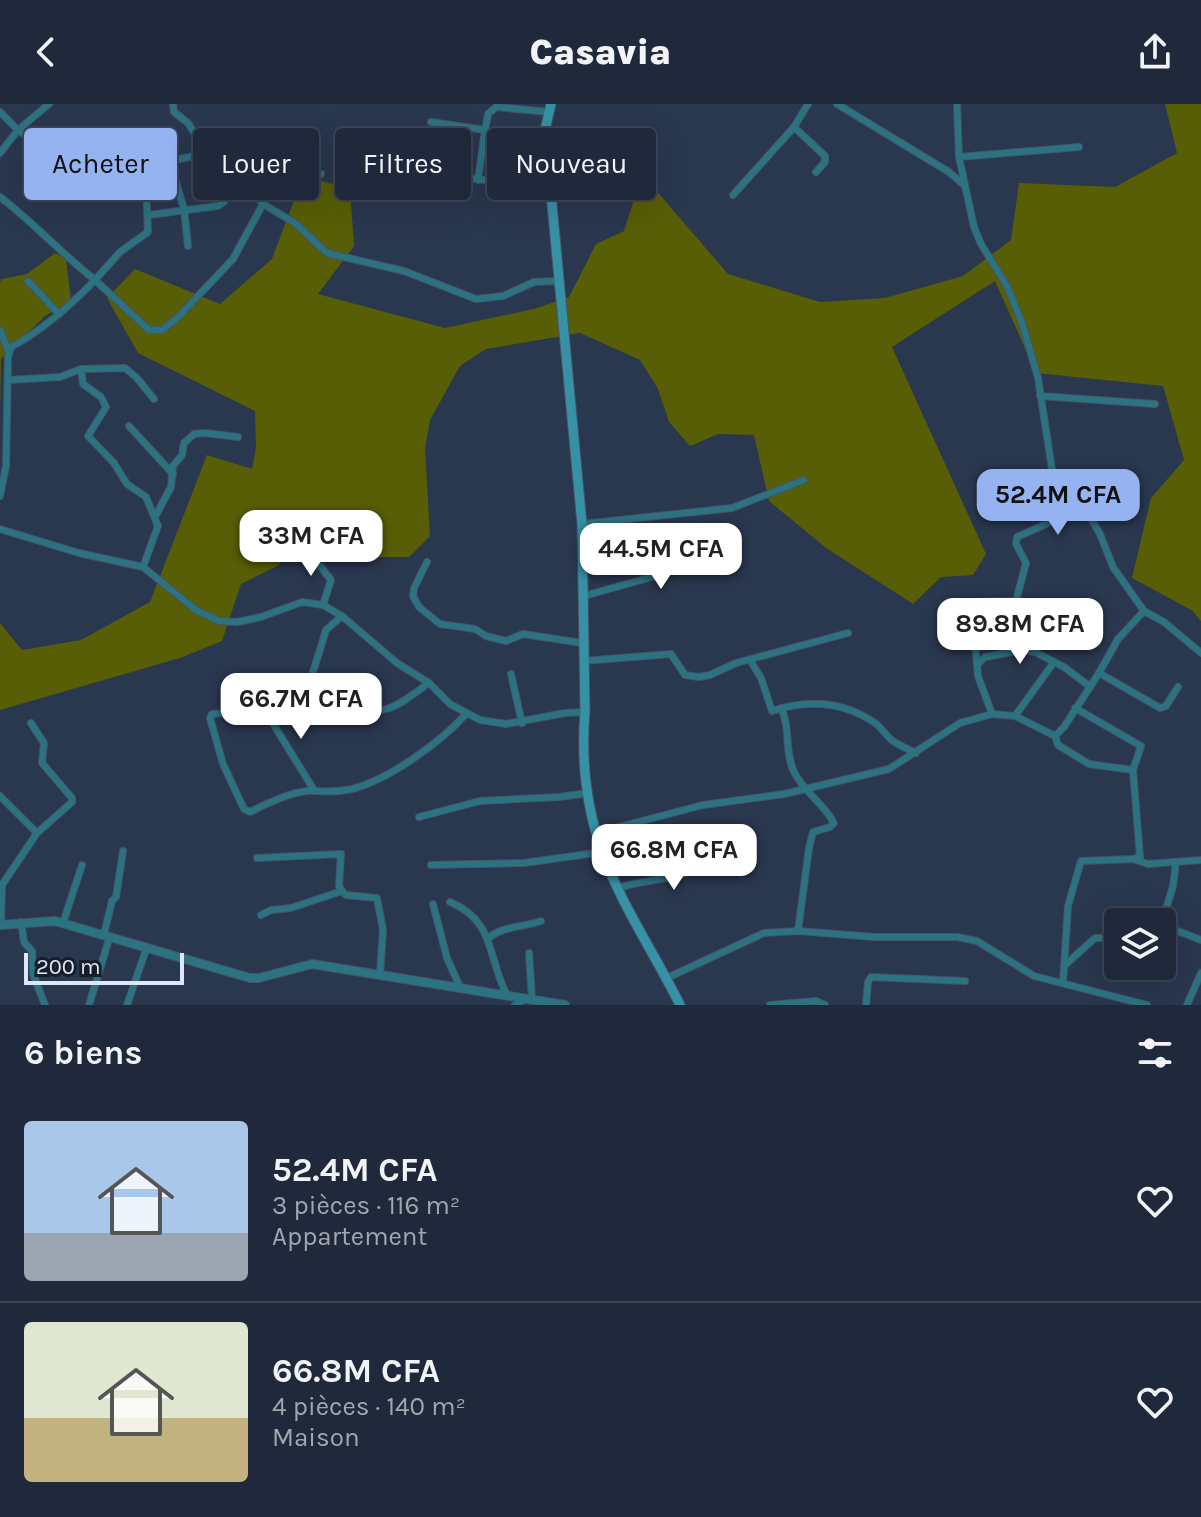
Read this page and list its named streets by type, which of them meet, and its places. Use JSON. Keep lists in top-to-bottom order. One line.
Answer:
{"scale_bar":"200 m","page":{"header":"Casavia","chip":["Acheter","Louer","Filtres","Nouveau"],"price":["52.4M CFA","33M CFA","44.5M CFA","89.8M CFA","66.7M CFA","66.8M CFA"],"scale":"200 m","heading":"6 biens","list":[{"name":"52.4M CFA","note":"3 pièces · 116 m² · Appartement"},{"name":"66.8M CFA","note":"4 pièces · 140 m² · Maison"}]}}
